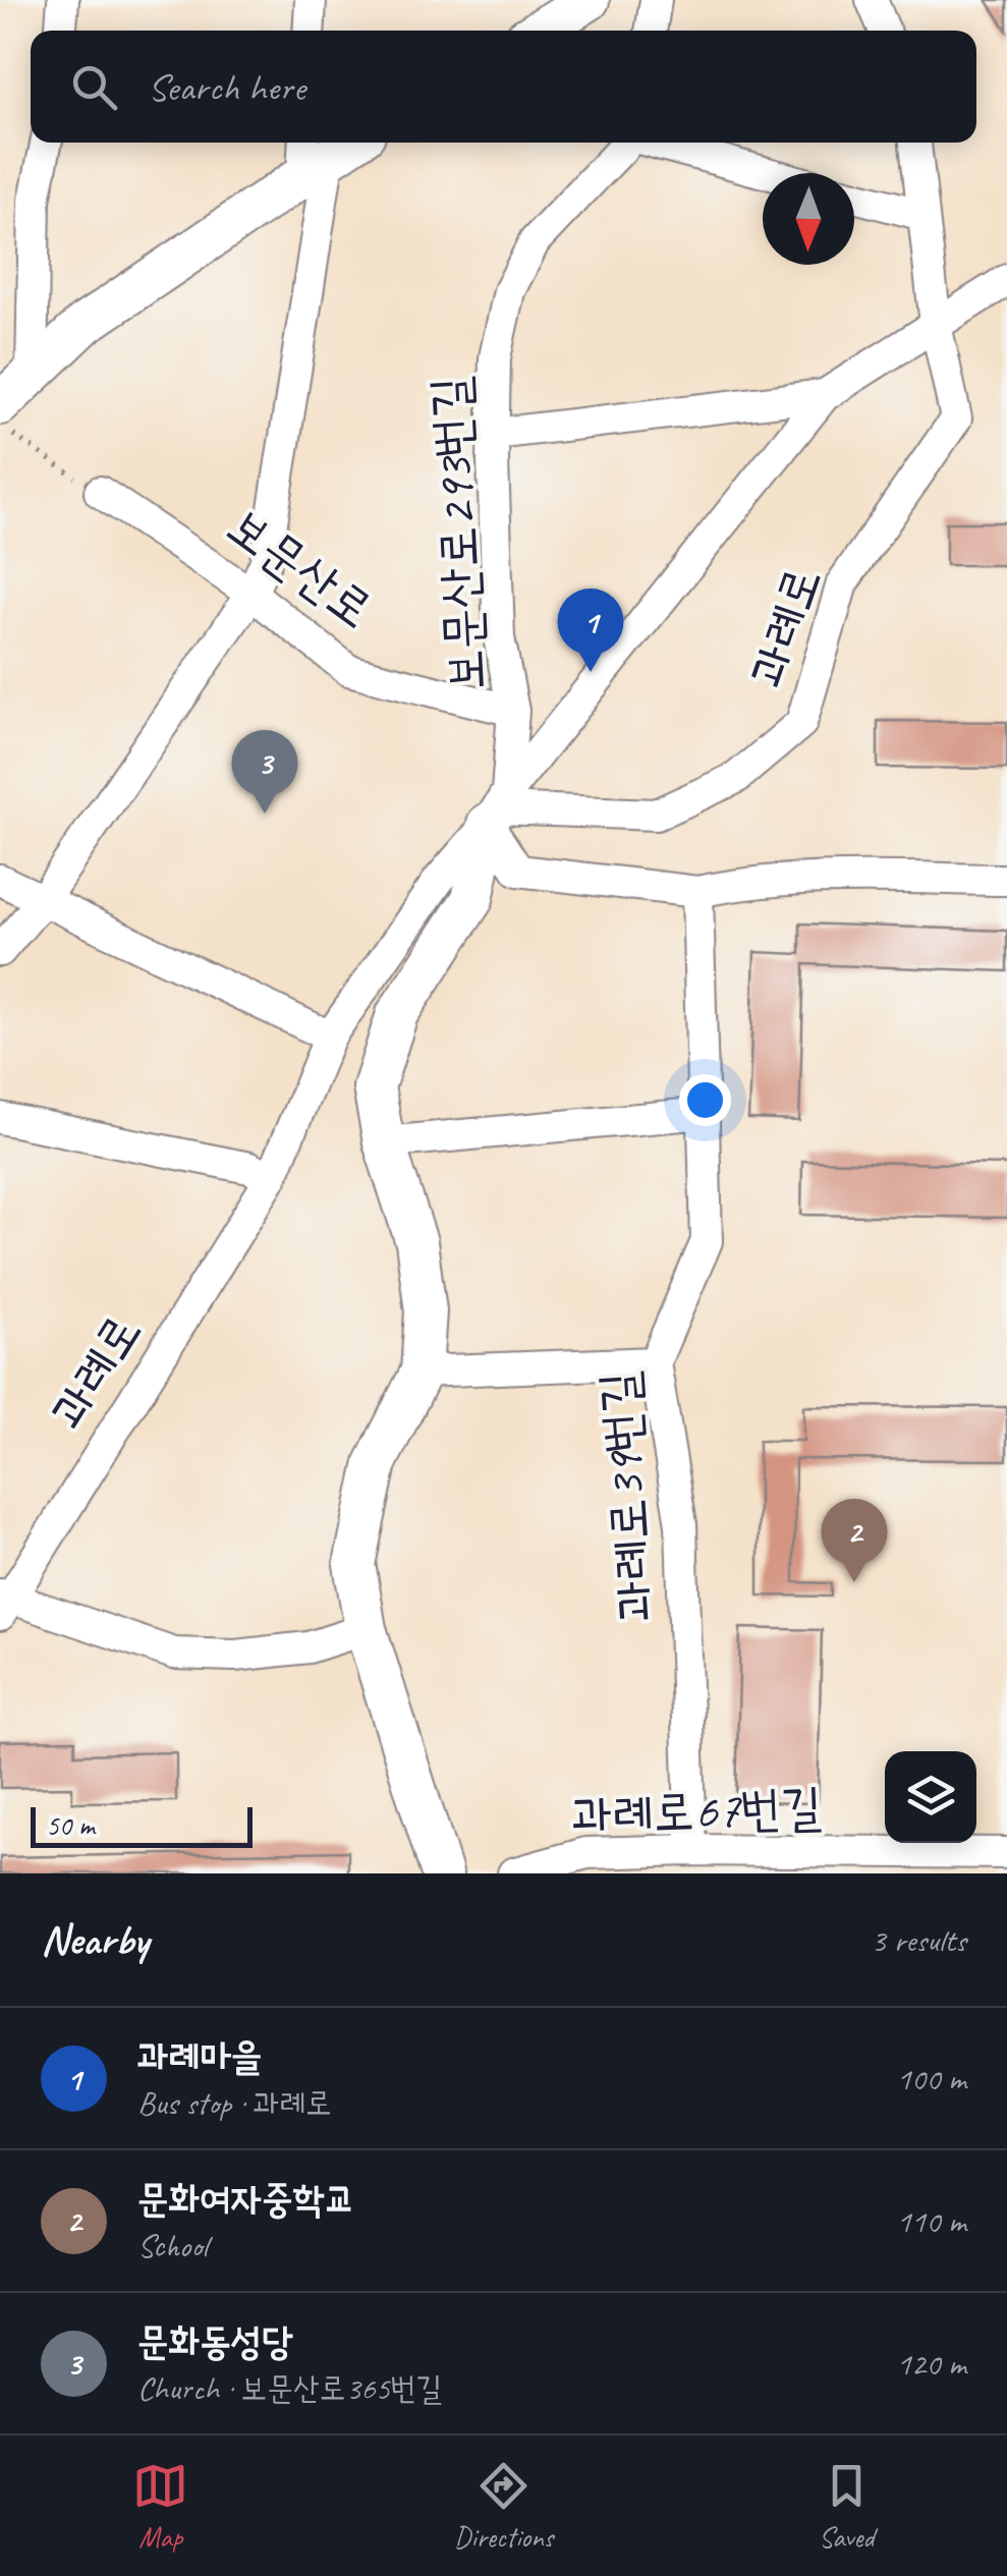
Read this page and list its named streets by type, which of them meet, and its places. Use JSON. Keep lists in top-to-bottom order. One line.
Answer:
{"streets":{"street":["보문산로293번길","보문산로","과례로","과례로39번길","과례로67번길"]},"crossings":[["보문산로293번길","보문산로"],["보문산로293번길","과례로"],["과례로39번길","과례로67번길"]],"scale_bar":"50 m","north":"bottom","page":{"search":"Search here","pins":["1","3","2"],"scale":"50 m","heading":["Nearby","3 results"],"list":[{"mark":"1","name":"과례마을","note":"Bus stop · 과례로","value":"100 m"},{"mark":"2","name":"문화여자중학교","note":"School","value":"110 m"},{"mark":"3","name":"문화동성당","note":"Church · 보문산로365번길","value":"120 m"}],"nav":["Map","Directions","Saved"]}}
